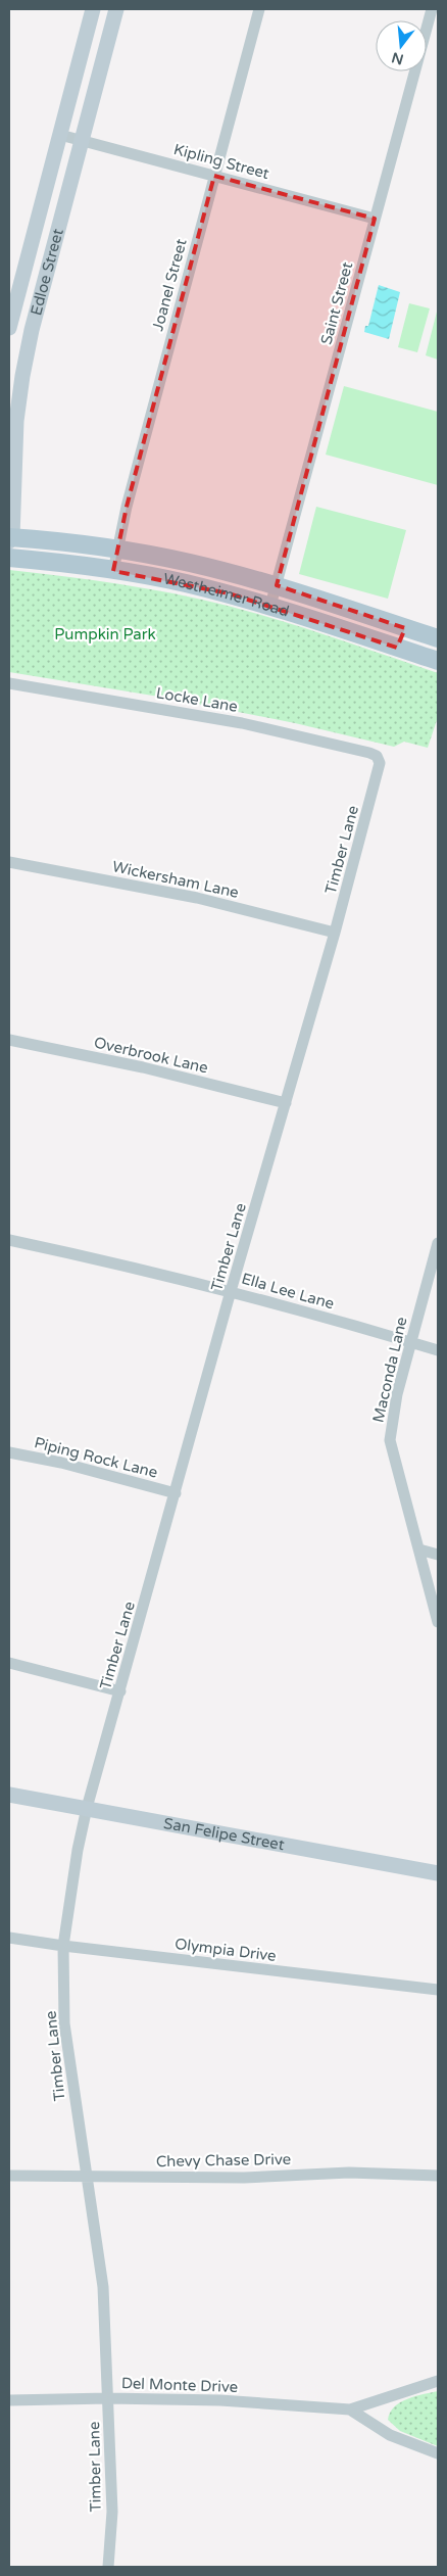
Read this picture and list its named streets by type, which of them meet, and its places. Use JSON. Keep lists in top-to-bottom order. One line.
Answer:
{"streets":{"main road":["Edloe Street","Westheimer Road","San Felipe Street"],"street":["Kipling Street","Joanel Street","Saint Street","Locke Lane","Timber Lane","Wickersham Lane","Overbrook Lane","Ella Lee Lane","Maconda Lane","Piping Rock Lane","Olympia Drive","Chevy Chase Drive","Del Monte Drive"]},"crossings":[["Kipling Street","Edloe Street"],["Kipling Street","Joanel Street"],["Kipling Street","Saint Street"],["Edloe Street","Westheimer Road"],["Joanel Street","Westheimer Road"],["Saint Street","Westheimer Road"],["Locke Lane","Timber Lane"],["Timber Lane","Wickersham Lane"],["Timber Lane","Overbrook Lane"],["Timber Lane","Ella Lee Lane"],["Timber Lane","Piping Rock Lane"],["Timber Lane","San Felipe Street"],["Timber Lane","Olympia Drive"],["Timber Lane","Chevy Chase Drive"],["Timber Lane","Del Monte Drive"],["Ella Lee Lane","Maconda Lane"]],"parks":["Pumpkin Park"],"north":"bottom"}
